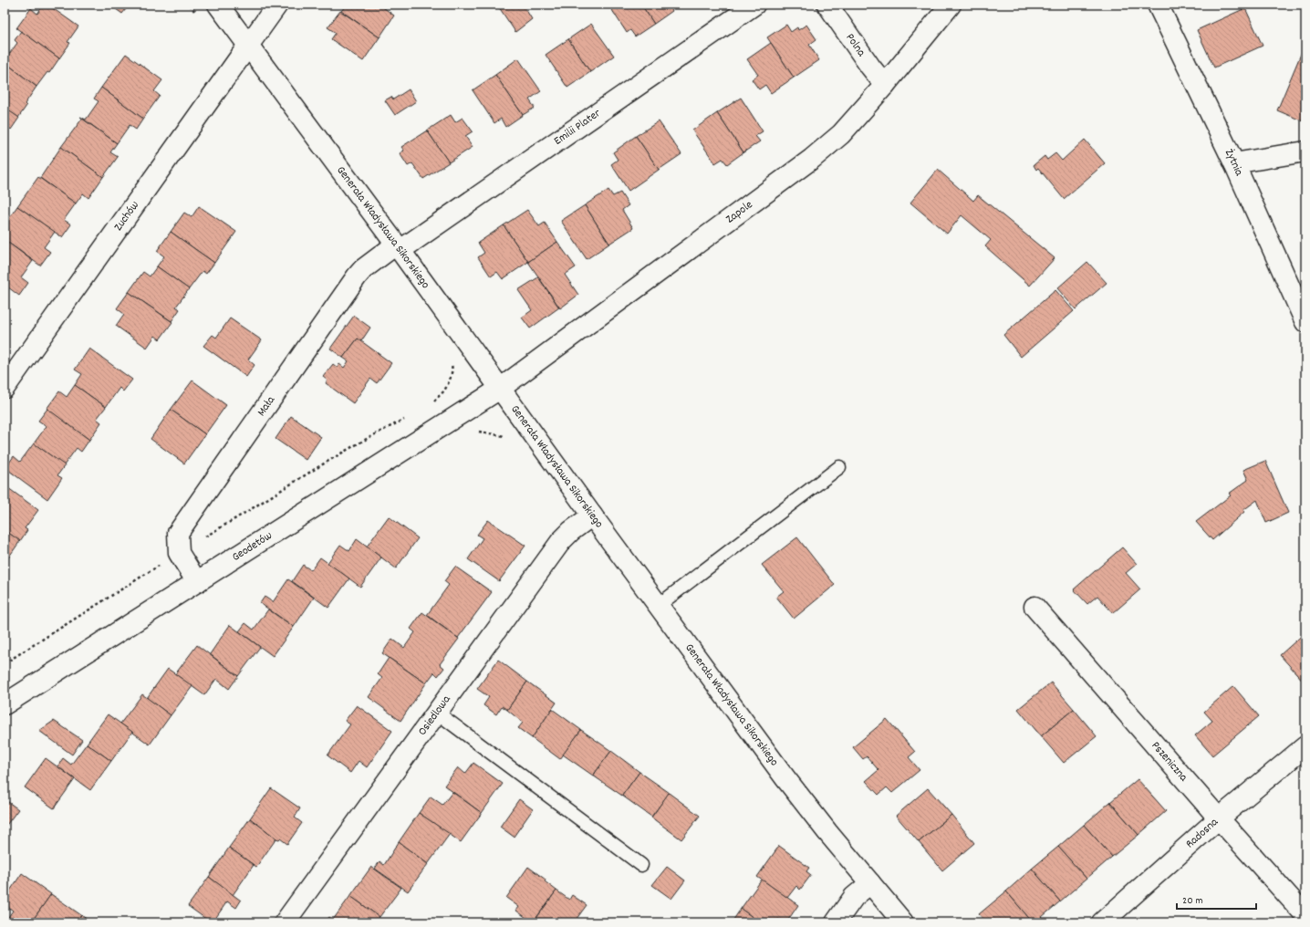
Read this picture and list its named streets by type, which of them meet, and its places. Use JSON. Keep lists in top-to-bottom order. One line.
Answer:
{"streets":{"street":["Polna","Emilii Plater","Żytnia","Zapole","Zuchów","Generała Władysława Sikorskiego","Mała","Geodetów","Osiedlowa","Pszeniczna","Radosna"]},"crossings":[["Polna","Zapole"],["Emilii Plater","Generała Władysława Sikorskiego"],["Emilii Plater","Mała"],["Zapole","Generała Władysława Sikorskiego"],["Zapole","Geodetów"],["Zuchów","Generała Władysława Sikorskiego"],["Generała Władysława Sikorskiego","Mała"],["Generała Władysława Sikorskiego","Geodetów"],["Generała Władysława Sikorskiego","Osiedlowa"],["Mała","Geodetów"],["Pszeniczna","Radosna"]],"scale_bar":"20 m"}
